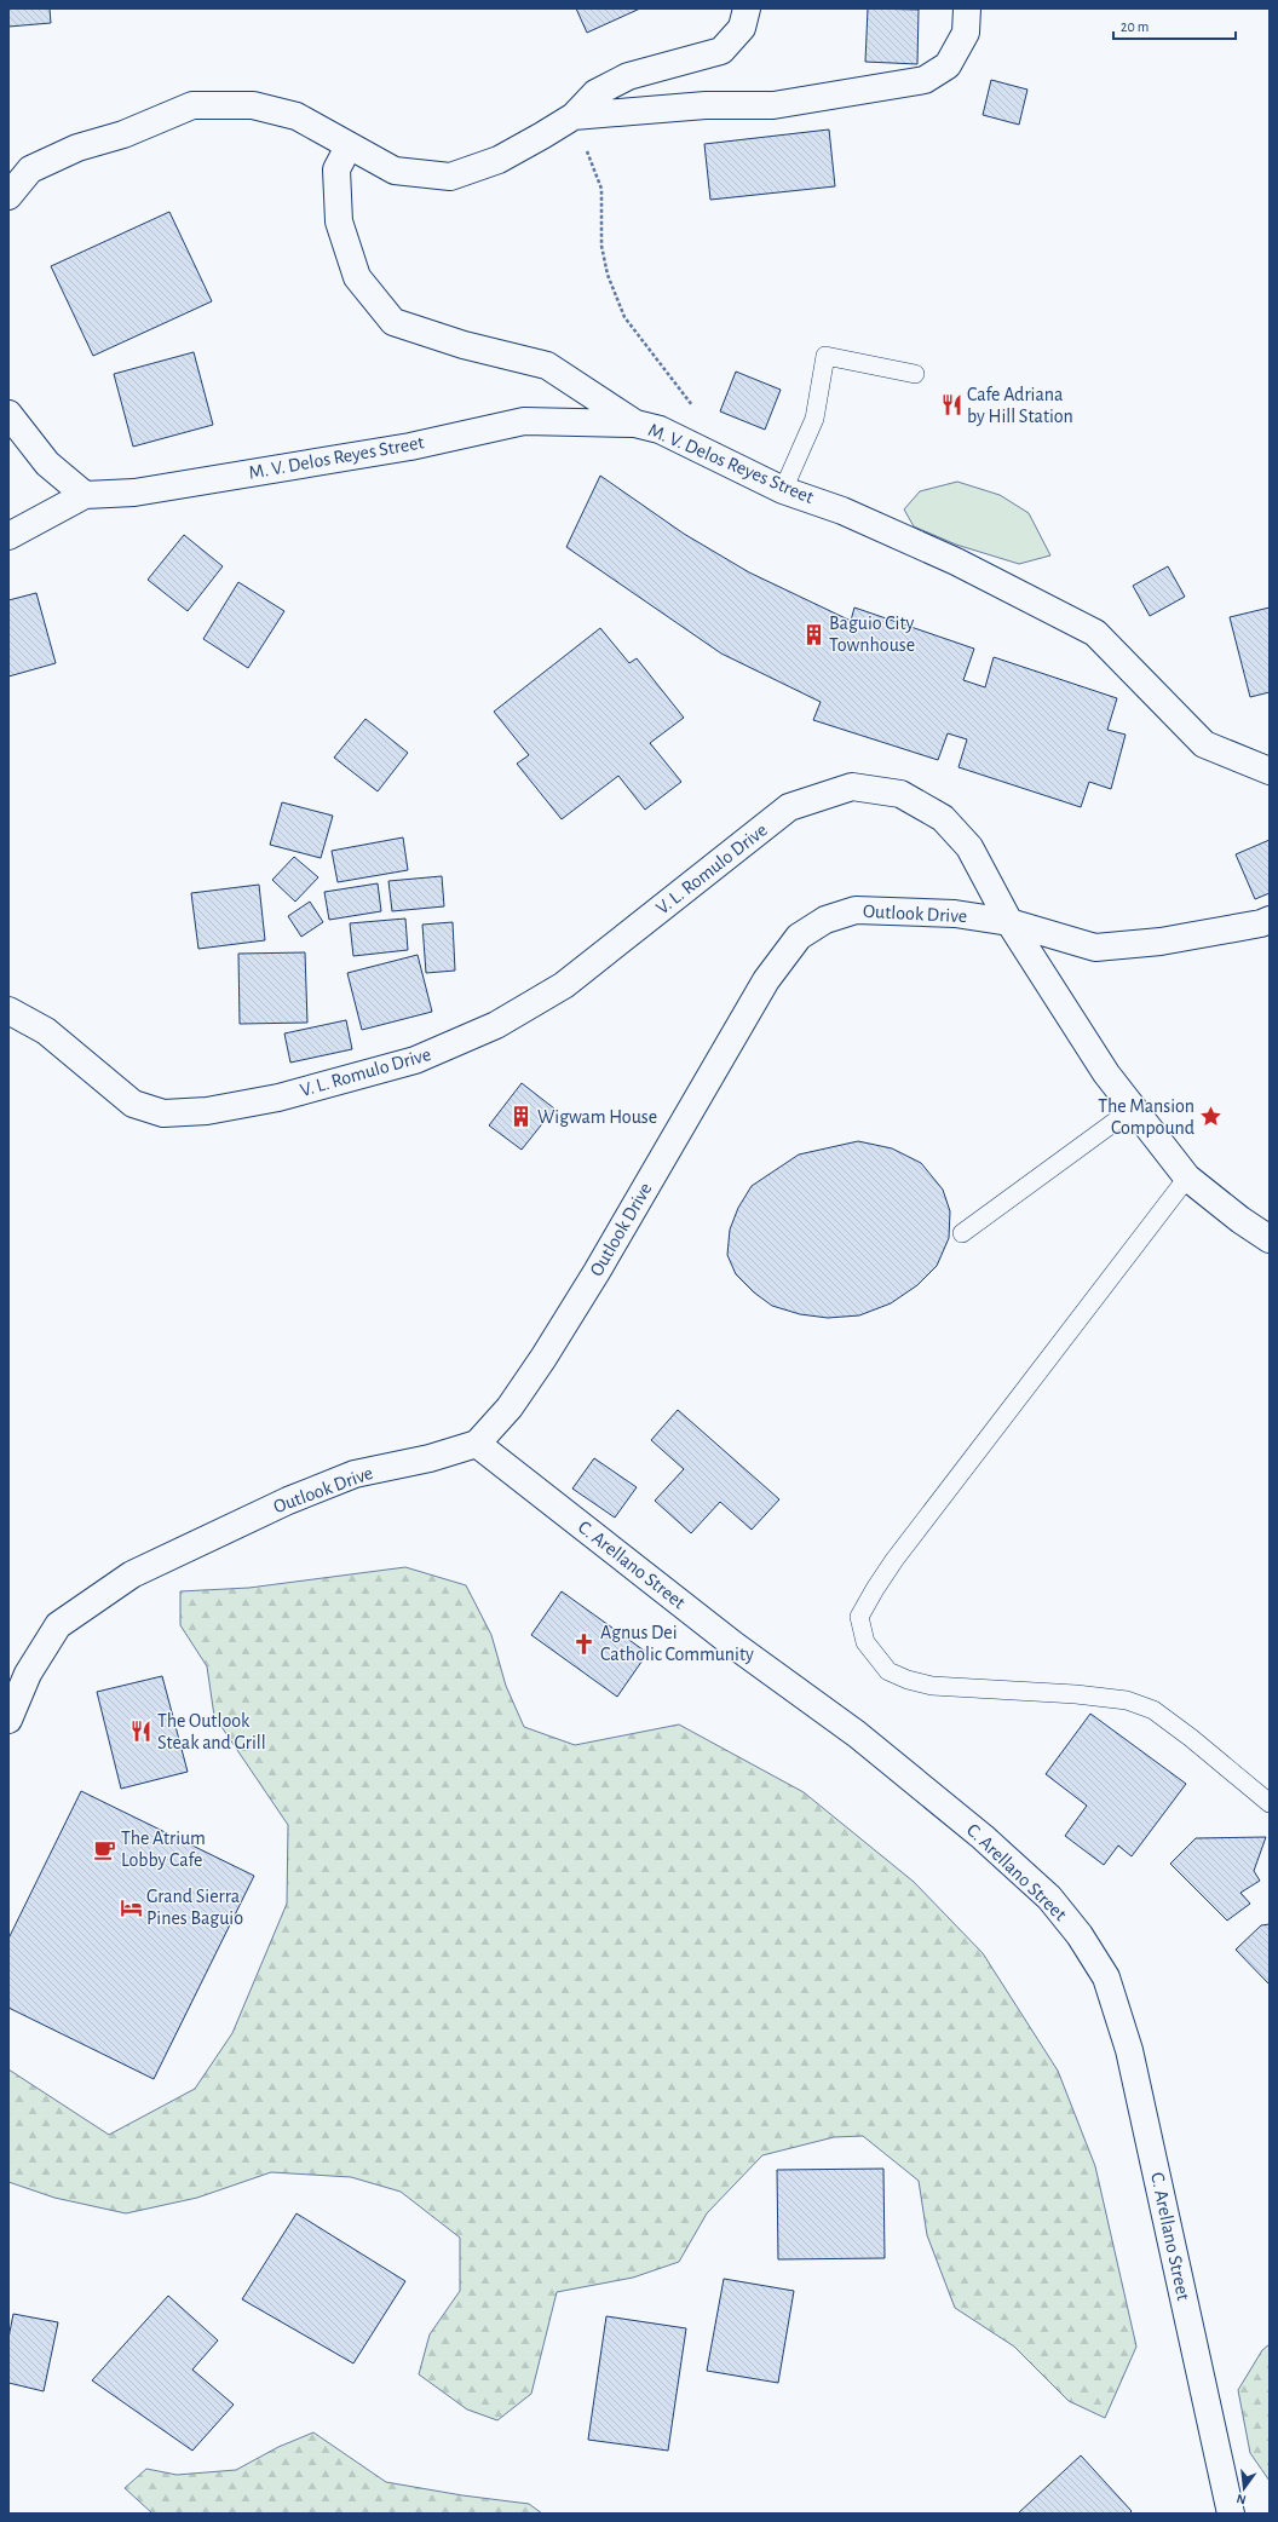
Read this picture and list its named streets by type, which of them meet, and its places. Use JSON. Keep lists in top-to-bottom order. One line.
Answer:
{"streets":{"street":["M. V. Delos Reyes Street","V. L. Romulo Drive","Outlook Drive","C. Arellano Street"]},"crossings":[["V. L. Romulo Drive","Outlook Drive"],["Outlook Drive","C. Arellano Street"]],"places":{"restaurant":["Cafe Adriana by Hill Station","The Outlook Steak and Grill"],"building":["Baguio City Townhouse","Wigwam House"],"place":["The Mansion Compound"],"church":["Agnus Dei Catholic Community"],"cafe":["The Atrium Lobby Cafe"],"hotel":["Grand Sierra Pines Baguio"]},"scale_bar":"20 m","north":"bottom"}
